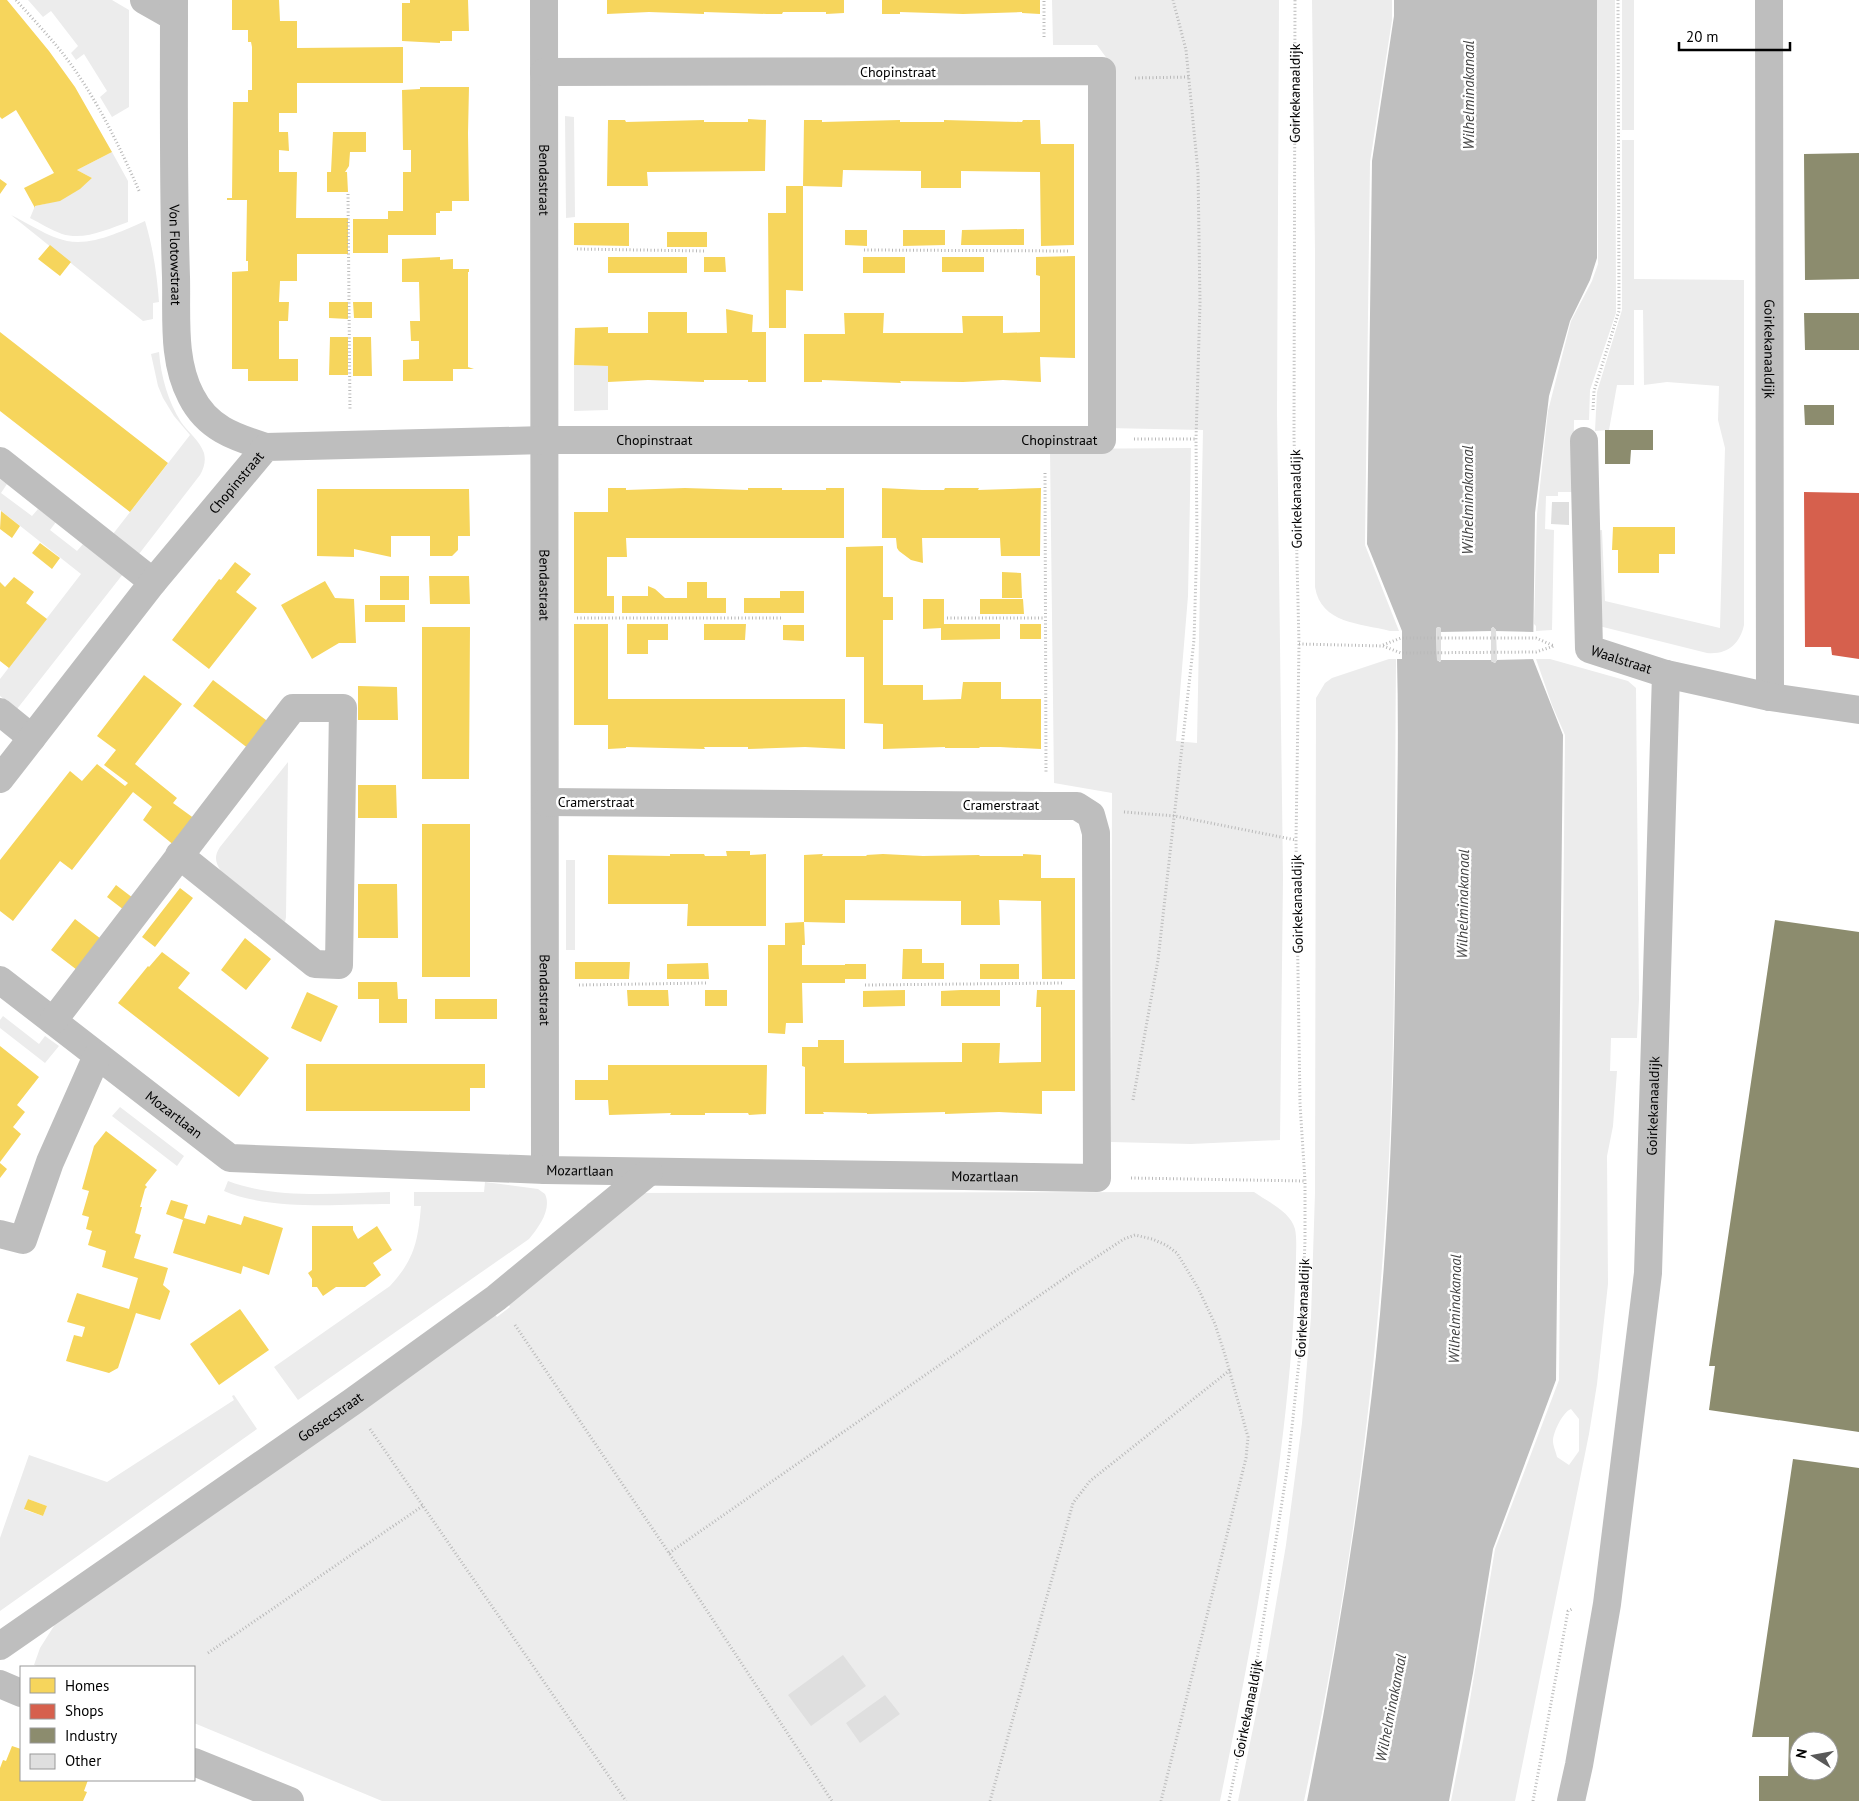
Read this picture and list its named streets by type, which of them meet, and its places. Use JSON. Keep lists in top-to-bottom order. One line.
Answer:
{"streets":{"street":["Chopinstraat","Goirkekanaaldijk","Bendastraat","Von Flotowstraat","Waalstraat","Cramerstraat","Mozartlaan","Gossecstraat"]},"crossings":[["Chopinstraat","Bendastraat"],["Chopinstraat","Von Flotowstraat"],["Goirkekanaaldijk","Waalstraat"],["Bendastraat","Cramerstraat"],["Bendastraat","Mozartlaan"],["Mozartlaan","Gossecstraat"]],"water":["Wilhelminakanaal"],"legend":["Homes","Shops","Industry","Other"],"scale_bar":"20 m","north":"left"}
